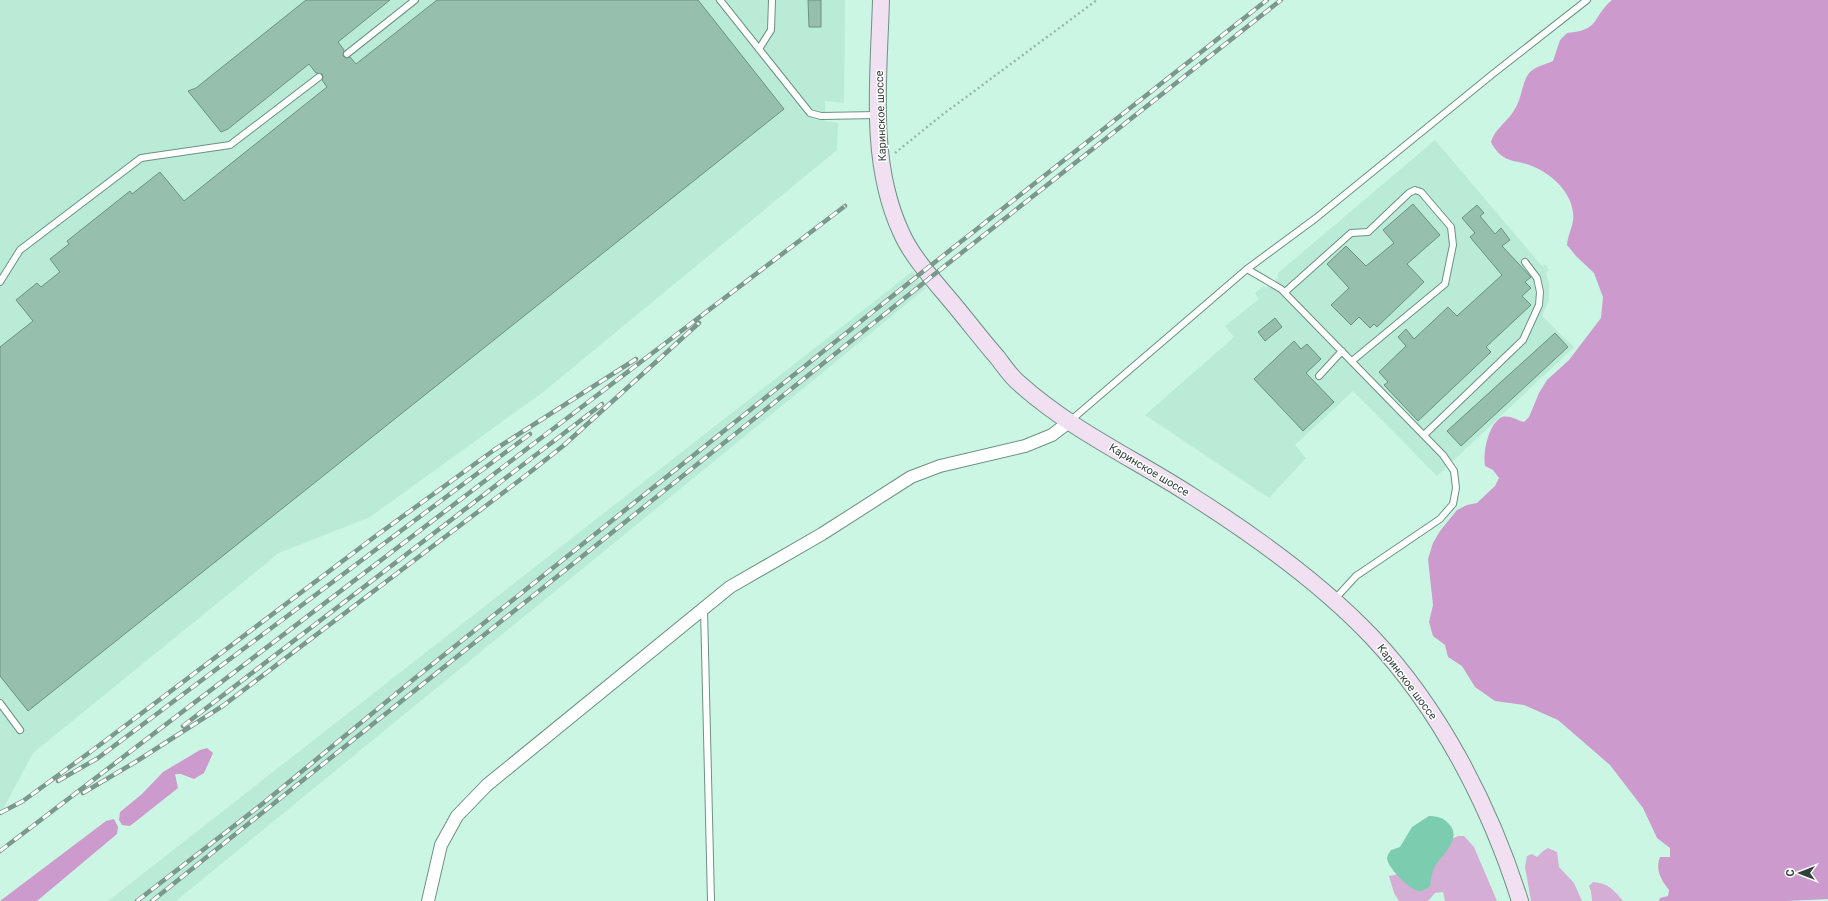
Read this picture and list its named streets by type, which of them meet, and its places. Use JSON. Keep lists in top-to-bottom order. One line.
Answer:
{"streets":{"street":["Каринское шоссе"]},"north":"left"}
